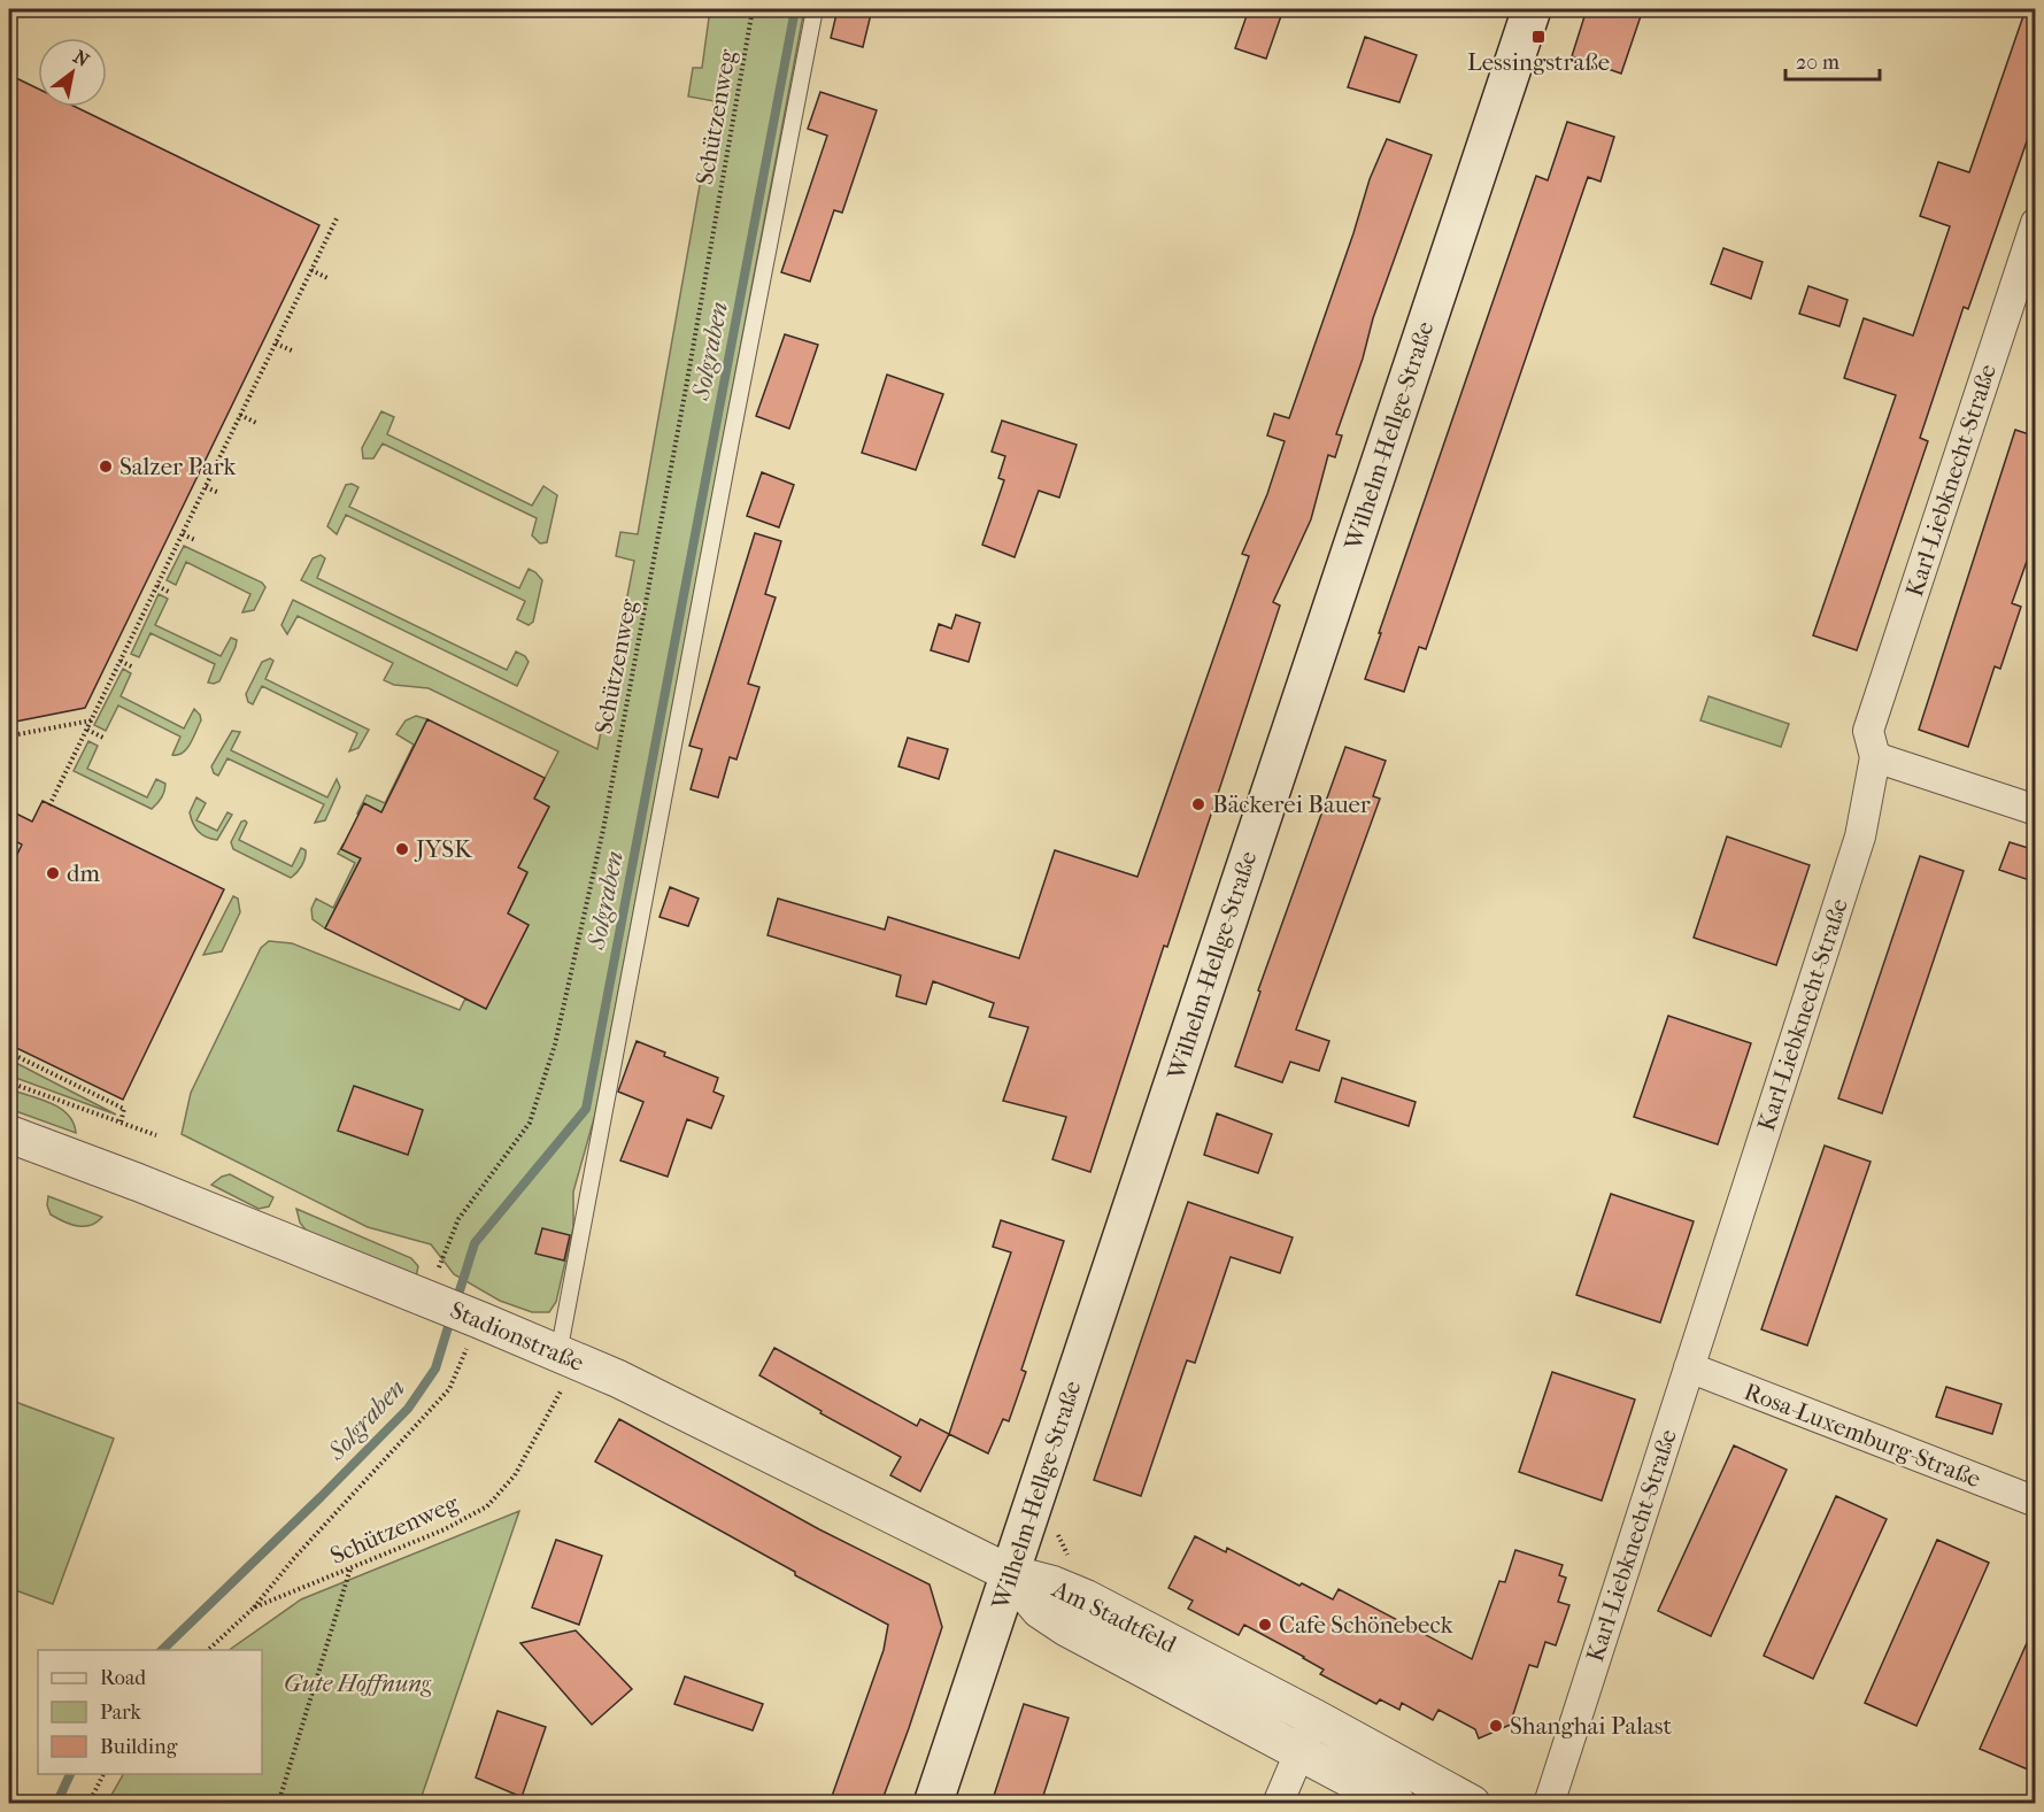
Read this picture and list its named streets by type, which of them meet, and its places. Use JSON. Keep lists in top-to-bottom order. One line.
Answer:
{"streets":{"main road":["Wilhelm-Hellge-Straße"],"street":["Karl-Liebknecht-Straße","Stadionstraße","Rosa-Luxemburg-Straße","Am Stadtfeld"],"path":["Schützenweg"]},"crossings":[["Schützenweg","Stadionstraße"],["Wilhelm-Hellge-Straße","Stadionstraße"],["Wilhelm-Hellge-Straße","Am Stadtfeld"],["Karl-Liebknecht-Straße","Rosa-Luxemburg-Straße"],["Stadionstraße","Am Stadtfeld"]],"water":["Solgraben"],"parks":["Gute Hoffnung"],"places":{"transit":["Lessingstraße"],"other":["Salzer Park","Bäckerei Bauer","JYSK","dm","Cafe Schönebeck","Shanghai Palast"]},"legend":["Road","Park","Building"],"scale_bar":"20 m","north":"top right"}
